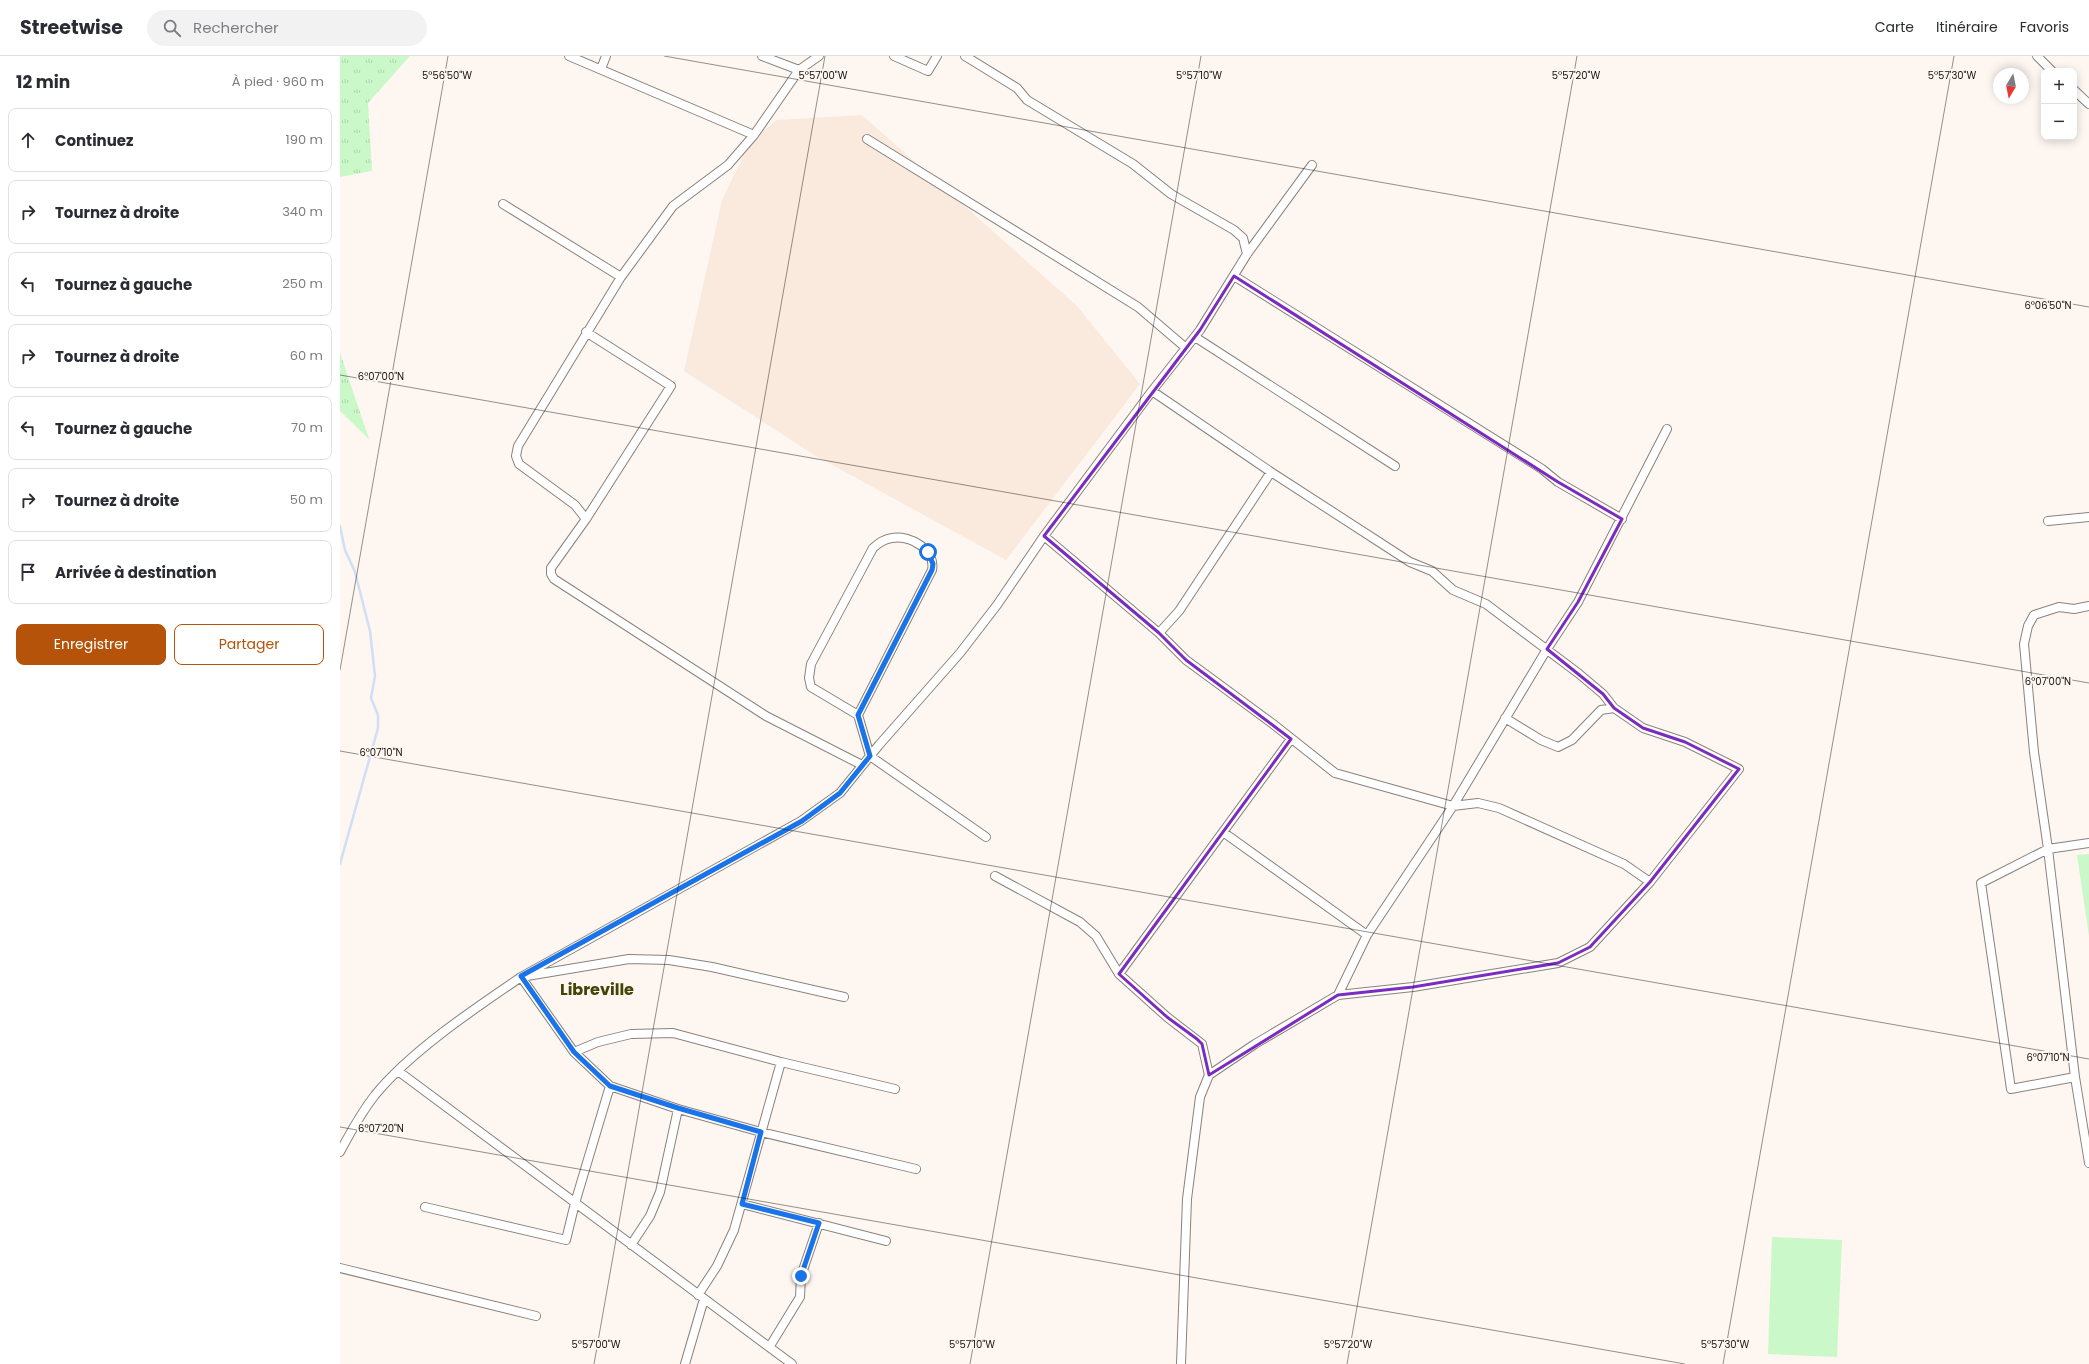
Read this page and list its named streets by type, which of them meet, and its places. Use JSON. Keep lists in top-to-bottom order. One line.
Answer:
{"districts":["Libreville"],"north":"bottom","page":{"header":"Streetwise","search":"Rechercher","nav":["Carte","Itinéraire","Favoris"],"heading":["12 min","À pied · 960 m"],"map_buttons":["+","−"],"list":[["Continuez","190 m"],["Tournez à droite","340 m"],["Tournez à gauche","250 m"],["Tournez à droite","60 m"],["Tournez à gauche","70 m"],["Tournez à droite","50 m"],"Arrivée à destination"],"buttons":["Enregistrer","Partager"]},"coordinates":["5°56'50\"W","5°57'00\"W","5°57'10\"W","5°57'20\"W","5°57'30\"W","6°06'50\"N","6°07'00\"N","6°07'10\"N","6°07'20\"N"]}
